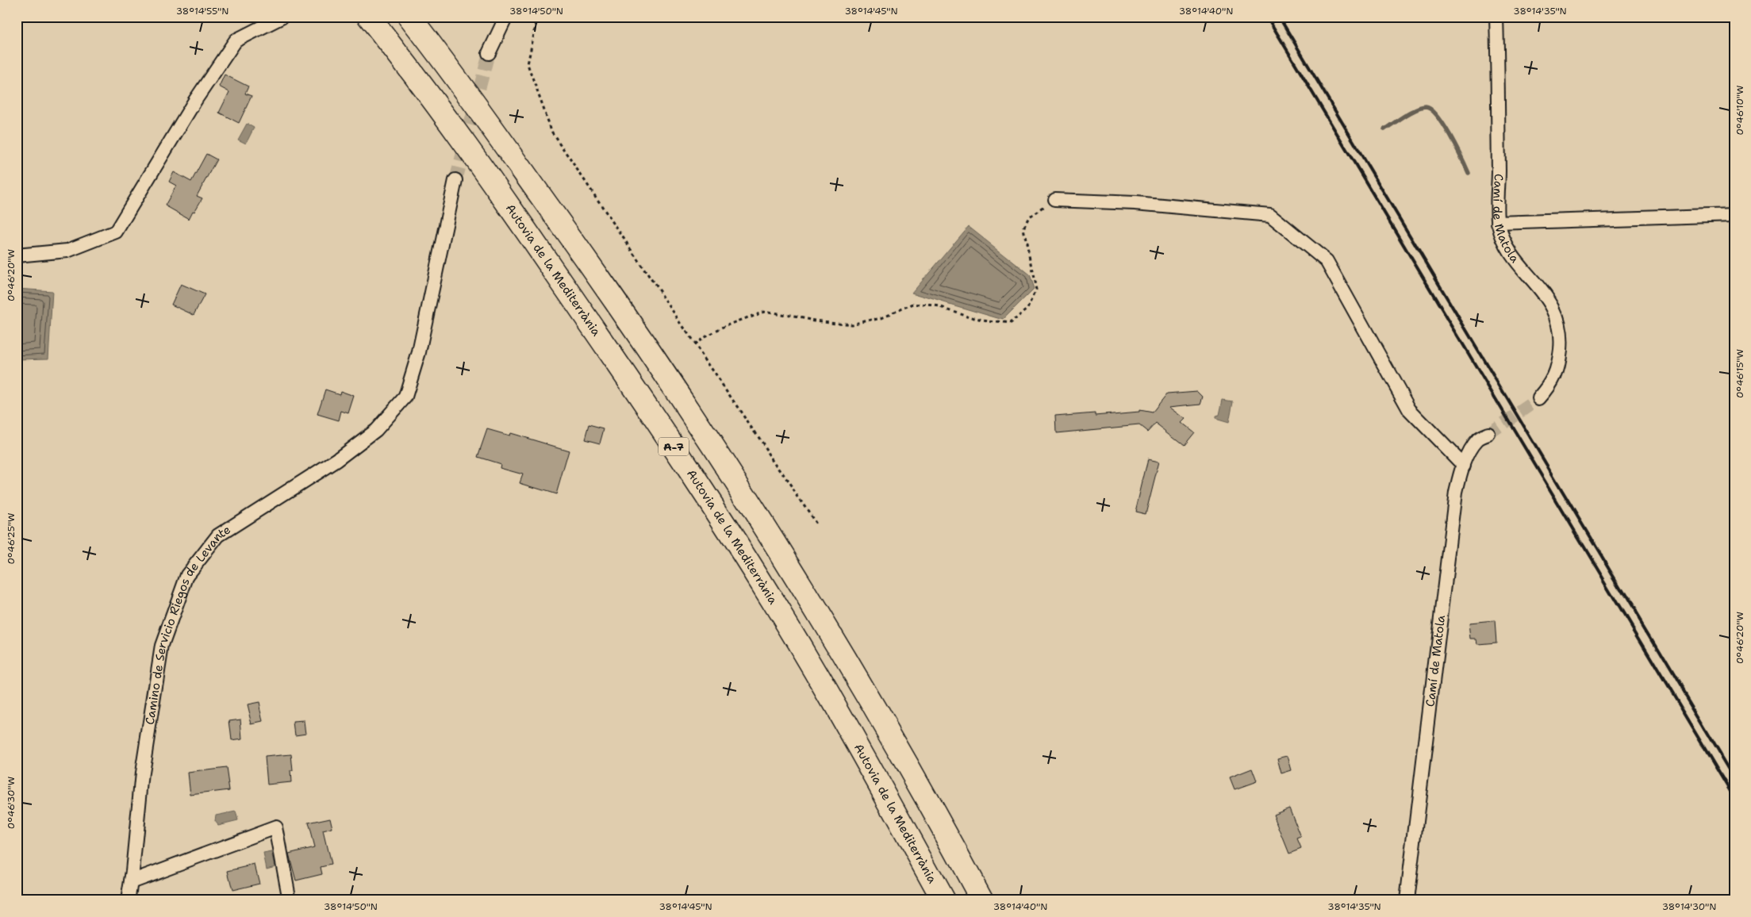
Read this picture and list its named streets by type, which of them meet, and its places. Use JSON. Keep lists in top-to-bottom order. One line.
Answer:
{"streets":{"highway":["Autovia de la Mediterrània","A-7"],"street":["Camí de Matola","Camino de Servicio Riegos de Levante"]},"coordinates":["38°14'55\"N","38°14'50\"N","38°14'45\"N","38°14'40\"N","38°14'35\"N","0°46'10\"W","0°46'20\"W","0°46'15\"W","0°46'25\"W","0°46'30\"W","38°14'30\"N"]}
